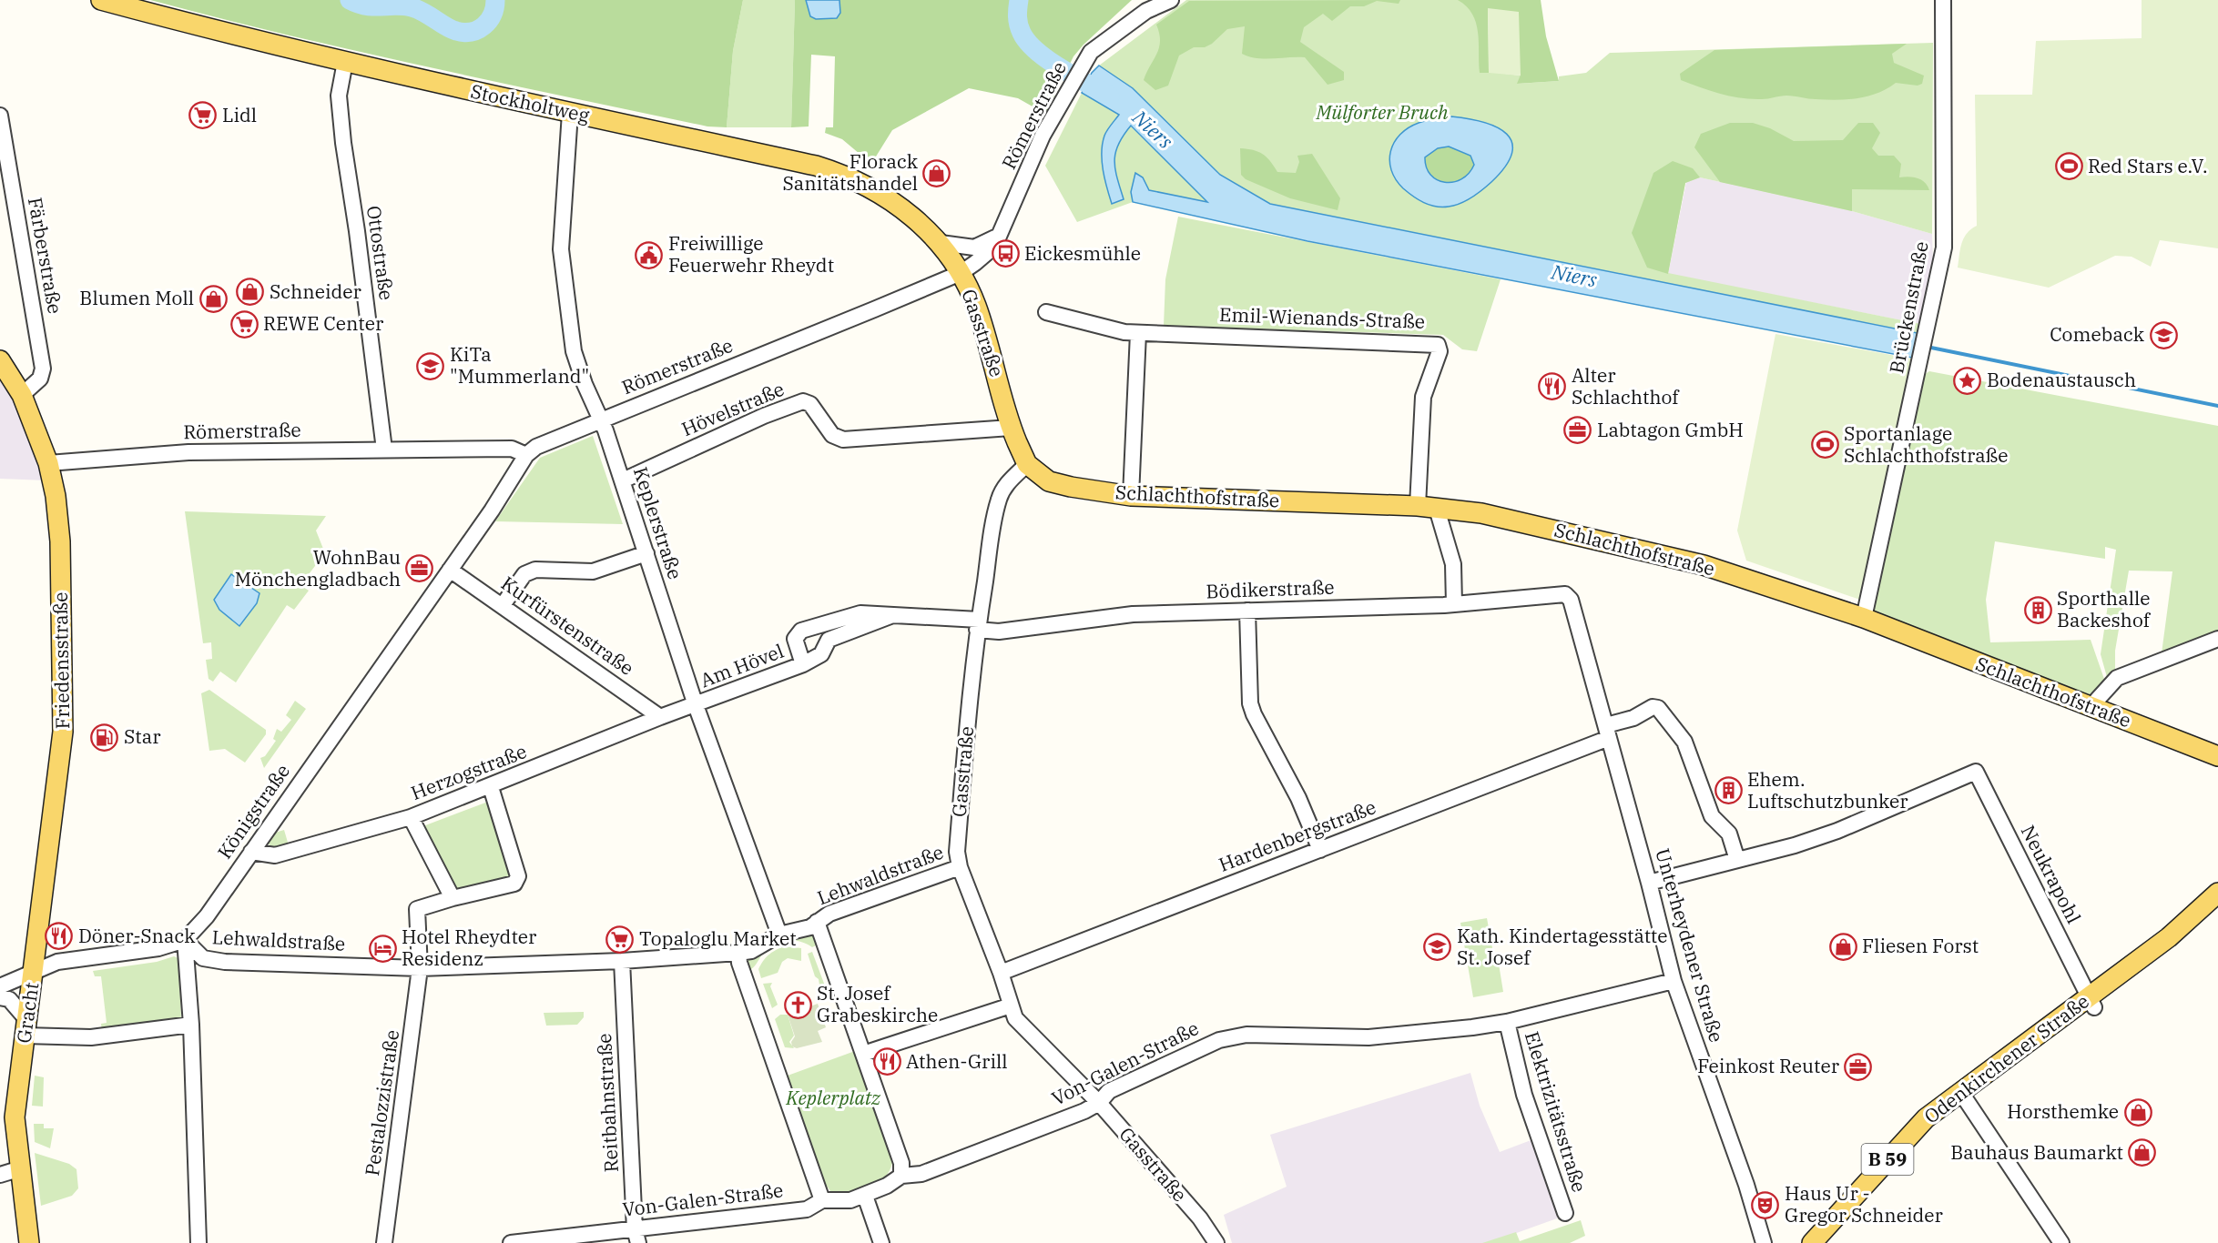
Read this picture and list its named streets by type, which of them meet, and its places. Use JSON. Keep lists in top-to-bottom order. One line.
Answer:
{"streets":{"main road":["Stockholtweg","Gasstraße","Schlachthofstraße","Friedensstraße","Gracht","Odenkirchener Straße","B 59"],"street":["Römerstraße","Ottostraße","Färberstraße","Brückenstraße","Emil-Wienands-Straße","Hövelstraße","Keplerstraße","Bödikerstraße","Kurfürstenstraße","Am Hövel","Herzogstraße","Königstraße","Hardenbergstraße","Neukrapohl","Lehwaldstraße","Unterheydener Straße","Von-Galen-Straße","Pestalozzistraße","Reitbahnstraße","Elektrizitätsstraße"]},"crossings":[["Stockholtweg","Ottostraße"],["Stockholtweg","Gasstraße"],["Stockholtweg","Keplerstraße"],["Römerstraße","Ottostraße"],["Römerstraße","Gasstraße"],["Römerstraße","Keplerstraße"],["Römerstraße","Friedensstraße"],["Römerstraße","Königstraße"],["Färberstraße","Friedensstraße"],["Brückenstraße","Schlachthofstraße"],["Emil-Wienands-Straße","Schlachthofstraße"],["Emil-Wienands-Straße","Bödikerstraße"],["Gasstraße","Hövelstraße"],["Gasstraße","Schlachthofstraße"],["Gasstraße","Bödikerstraße"],["Gasstraße","Am Hövel"],["Gasstraße","Hardenbergstraße"],["Gasstraße","Lehwaldstraße"],["Gasstraße","Von-Galen-Straße"],["Hövelstraße","Keplerstraße"],["Keplerstraße","Am Hövel"],["Keplerstraße","Herzogstraße"],["Keplerstraße","Lehwaldstraße"],["Bödikerstraße","Am Hövel"],["Bödikerstraße","Unterheydener Straße"],["Kurfürstenstraße","Herzogstraße"],["Kurfürstenstraße","Königstraße"],["Friedensstraße","Gracht"],["Am Hövel","Herzogstraße"],["Herzogstraße","Königstraße"],["Königstraße","Lehwaldstraße"],["Hardenbergstraße","Neukrapohl"],["Hardenbergstraße","Unterheydener Straße"],["Neukrapohl","Odenkirchener Straße"],["Lehwaldstraße","Pestalozzistraße"],["Lehwaldstraße","Reitbahnstraße"],["Unterheydener Straße","Von-Galen-Straße"],["Von-Galen-Straße","Reitbahnstraße"],["Von-Galen-Straße","Elektrizitätsstraße"]],"water":["Niers"],"parks":["Mülforter Bruch","Keplerplatz"],"places":{"supermarket":["Lidl","REWE Center","Topaloglu Market"],"sports":["Red Stars e.V.","Sportanlage Schlachthofstraße"],"shop":["Florack Sanitätshandel","Schneider","Blumen Moll","Fliesen Forst","Horsthemke","Bauhaus Baumarkt"],"bus stop":["Eickesmühle"],"public building":["Freiwillige Feuerwehr Rheydt"],"school or university":["Comeback","KiTa \"Mummerland\"","Kath. Kindertagesstätte St. Josef"],"place":["Bodenaustausch"],"restaurant":["Alter Schlachthof","Döner-Snack","Athen-Grill"],"office":["Labtagon GmbH","WohnBau Mönchengladbach","Feinkost Reuter"],"building":["Sporthalle Backeshof","Ehem. Luftschutzbunker"],"fuel station":["Star"],"hotel":["Hotel Rheydter Residenz"],"church":["St. Josef Grabeskirche"],"theatre":["Haus Ur - Gregor Schneider"]}}
